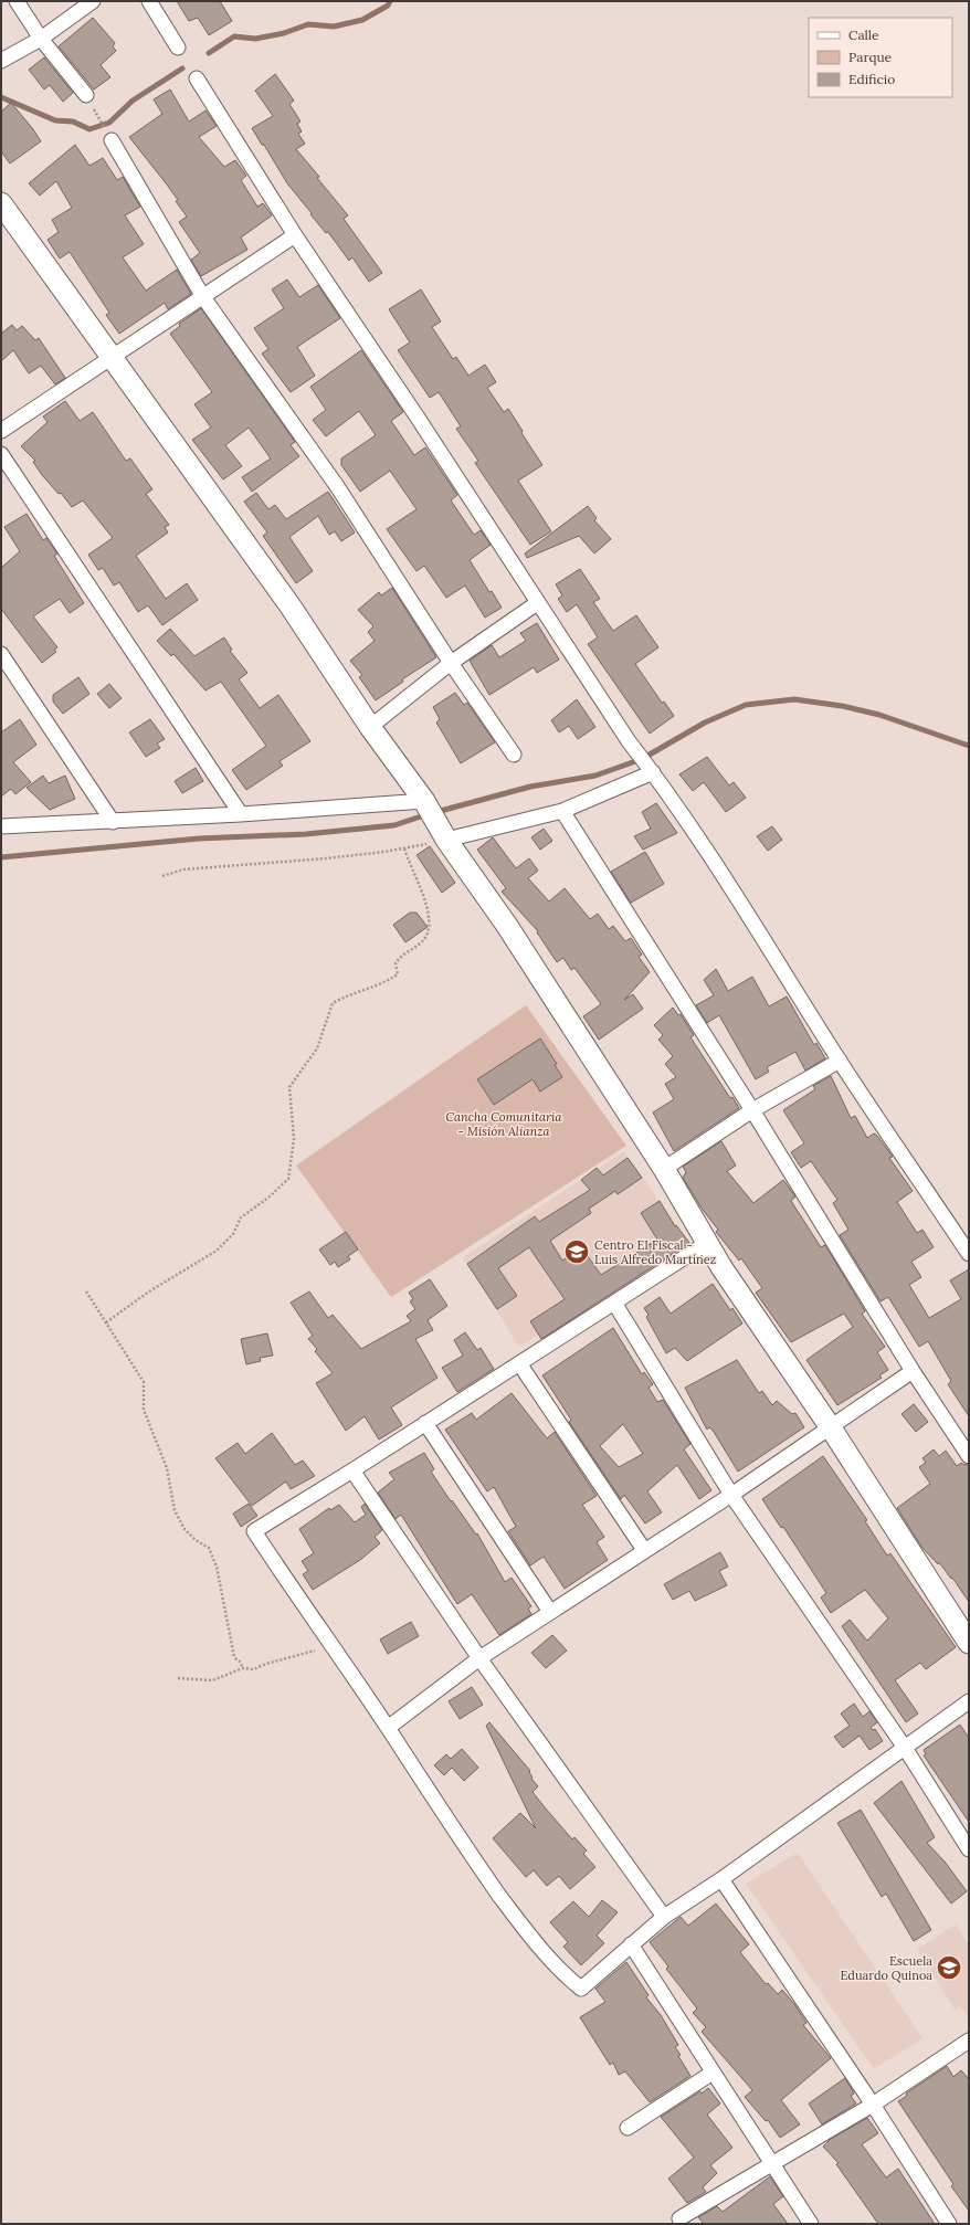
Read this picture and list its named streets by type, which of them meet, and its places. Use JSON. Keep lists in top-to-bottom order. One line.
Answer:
{"parks":["Cancha Comunitaria - Misión Alianza"],"places":{"school or university":["Centro EI Fiscal - Luis Alfredo Martínez","Escuela Eduardo Quinoa"]},"legend":["Calle","Parque","Edificio"]}
